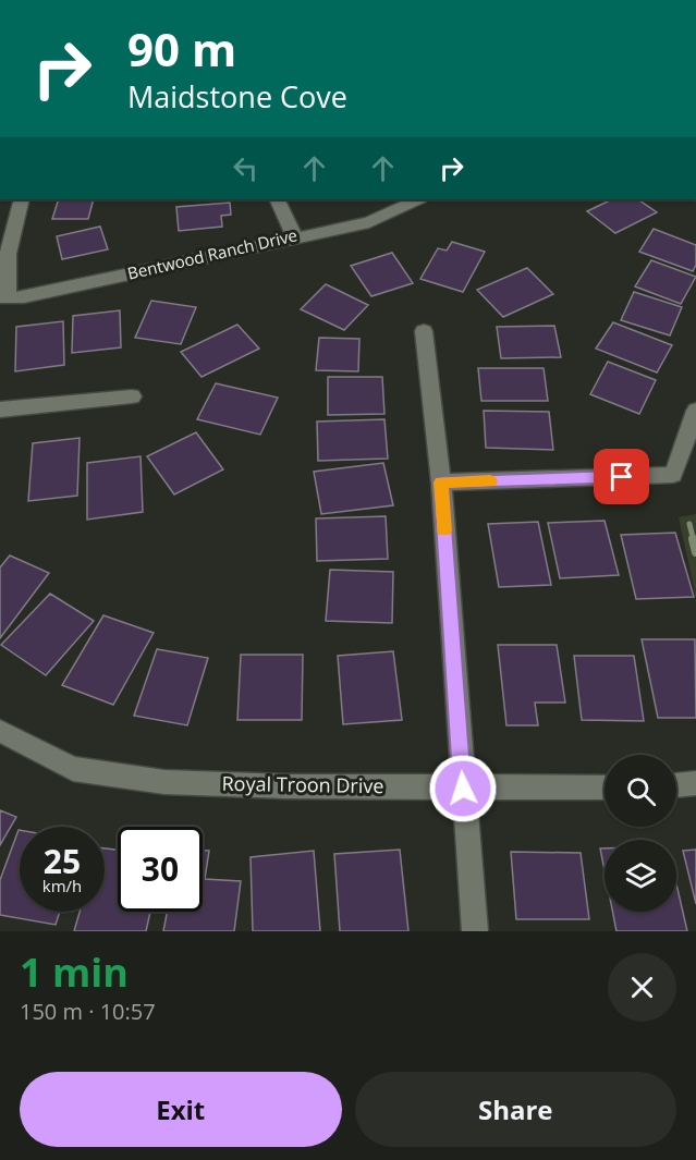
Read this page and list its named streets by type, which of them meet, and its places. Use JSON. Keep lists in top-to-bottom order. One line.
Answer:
{"streets":{"street":["Bentwood Ranch Drive","Royal Troon Drive"]},"page":{"turn":["90 m","Maidstone Cove"],"speed":"25 km/h","limit":"30","heading":["1 min","150 m · 10:57"],"buttons":["Exit","Share"]}}
